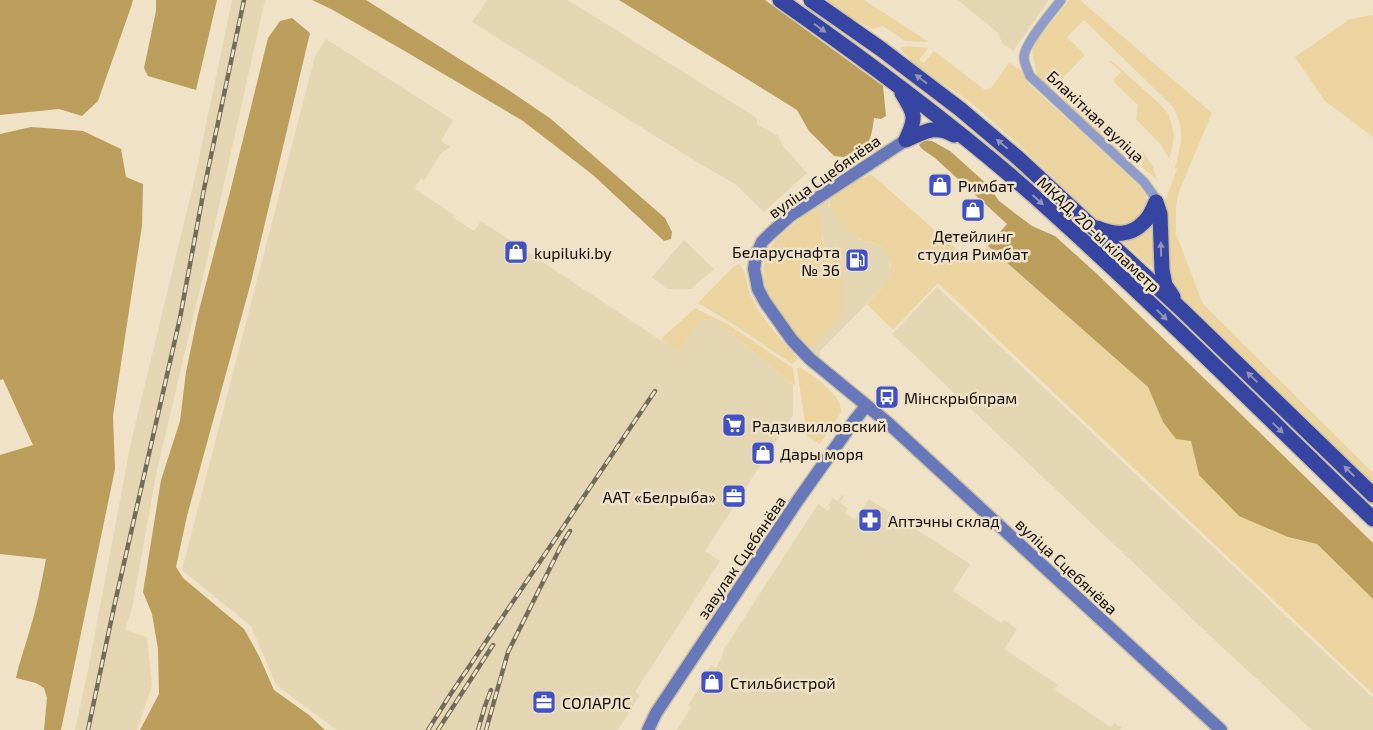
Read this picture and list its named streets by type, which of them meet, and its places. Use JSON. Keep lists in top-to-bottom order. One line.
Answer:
{"streets":{"highway":["МКАД, 20-ы кіламетр"],"street":["Блакітная вуліца","вуліца Сцебянёва","завулак Сцебянёва"]},"crossings":[["вуліца Сцебянёва","завулак Сцебянёва"]],"places":{"shop":["Римбат","Детейлинг студия Римбат","kupiluki.by","Дары моря","Стильбистрой"],"fuel station":["Беларуснафта № 36"],"bus stop":["Мінскрыбпрам"],"supermarket":["Радзивилловский"],"office":["ААТ «Белрыба»","СОЛАРЛС"],"pharmacy":["Аптэчны склад"]}}
